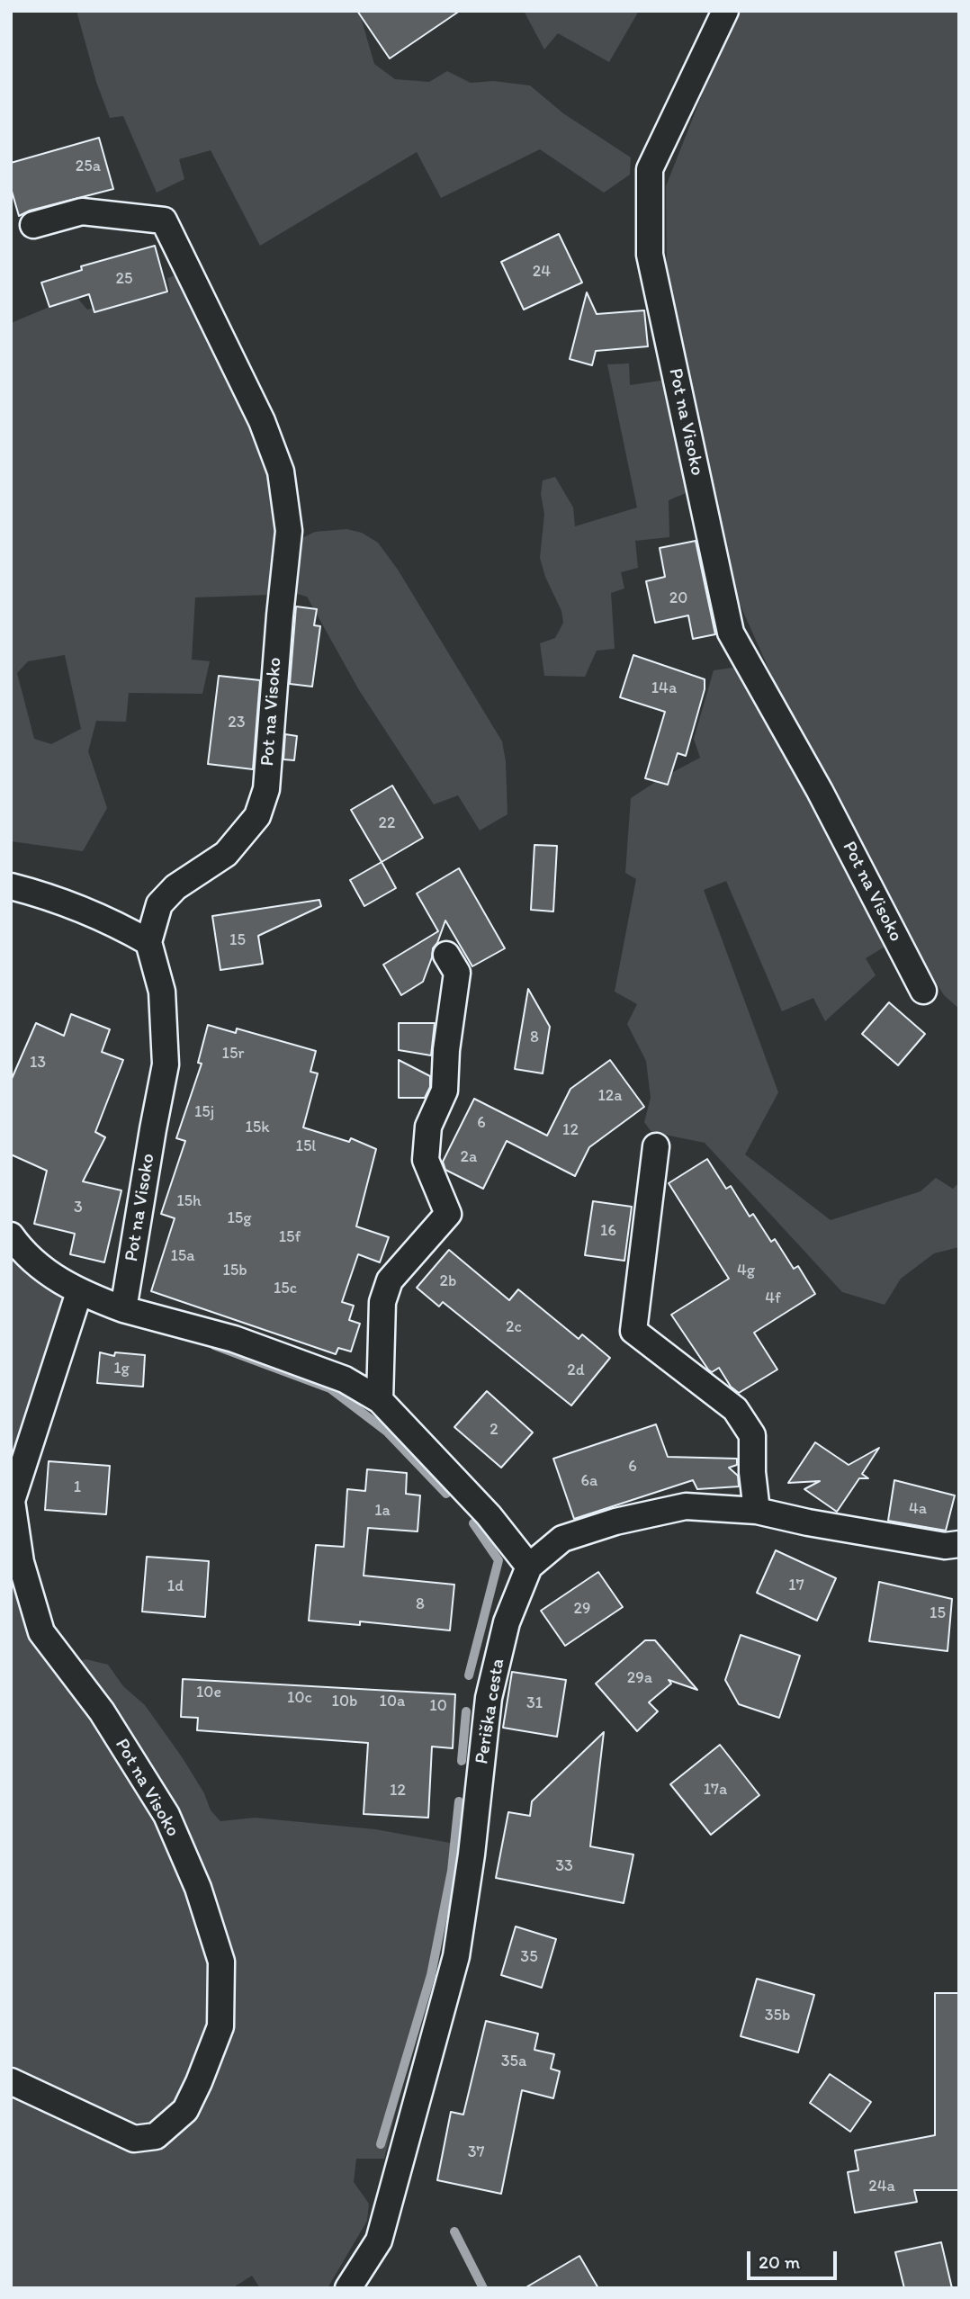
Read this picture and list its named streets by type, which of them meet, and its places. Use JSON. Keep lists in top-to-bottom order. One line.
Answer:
{"streets":{"street":["Pot na Visoko","Periška cesta"]},"house_numbers":["25a","24","25","20","14a","23","22","15","8","15r","13","12a","15j","6","15k","12","15l","2a","15h","3","15g","16","15f","15a","15b","4g","2b","15c","4f","2c","1g","2d","2","6","6a","1","4a","1a","17","1d","8","29","15","29a","10e","10c","10b","10a","31","10","17a","12","33","35","35b","35a","37","24a"],"scale_bar":"20 m"}
